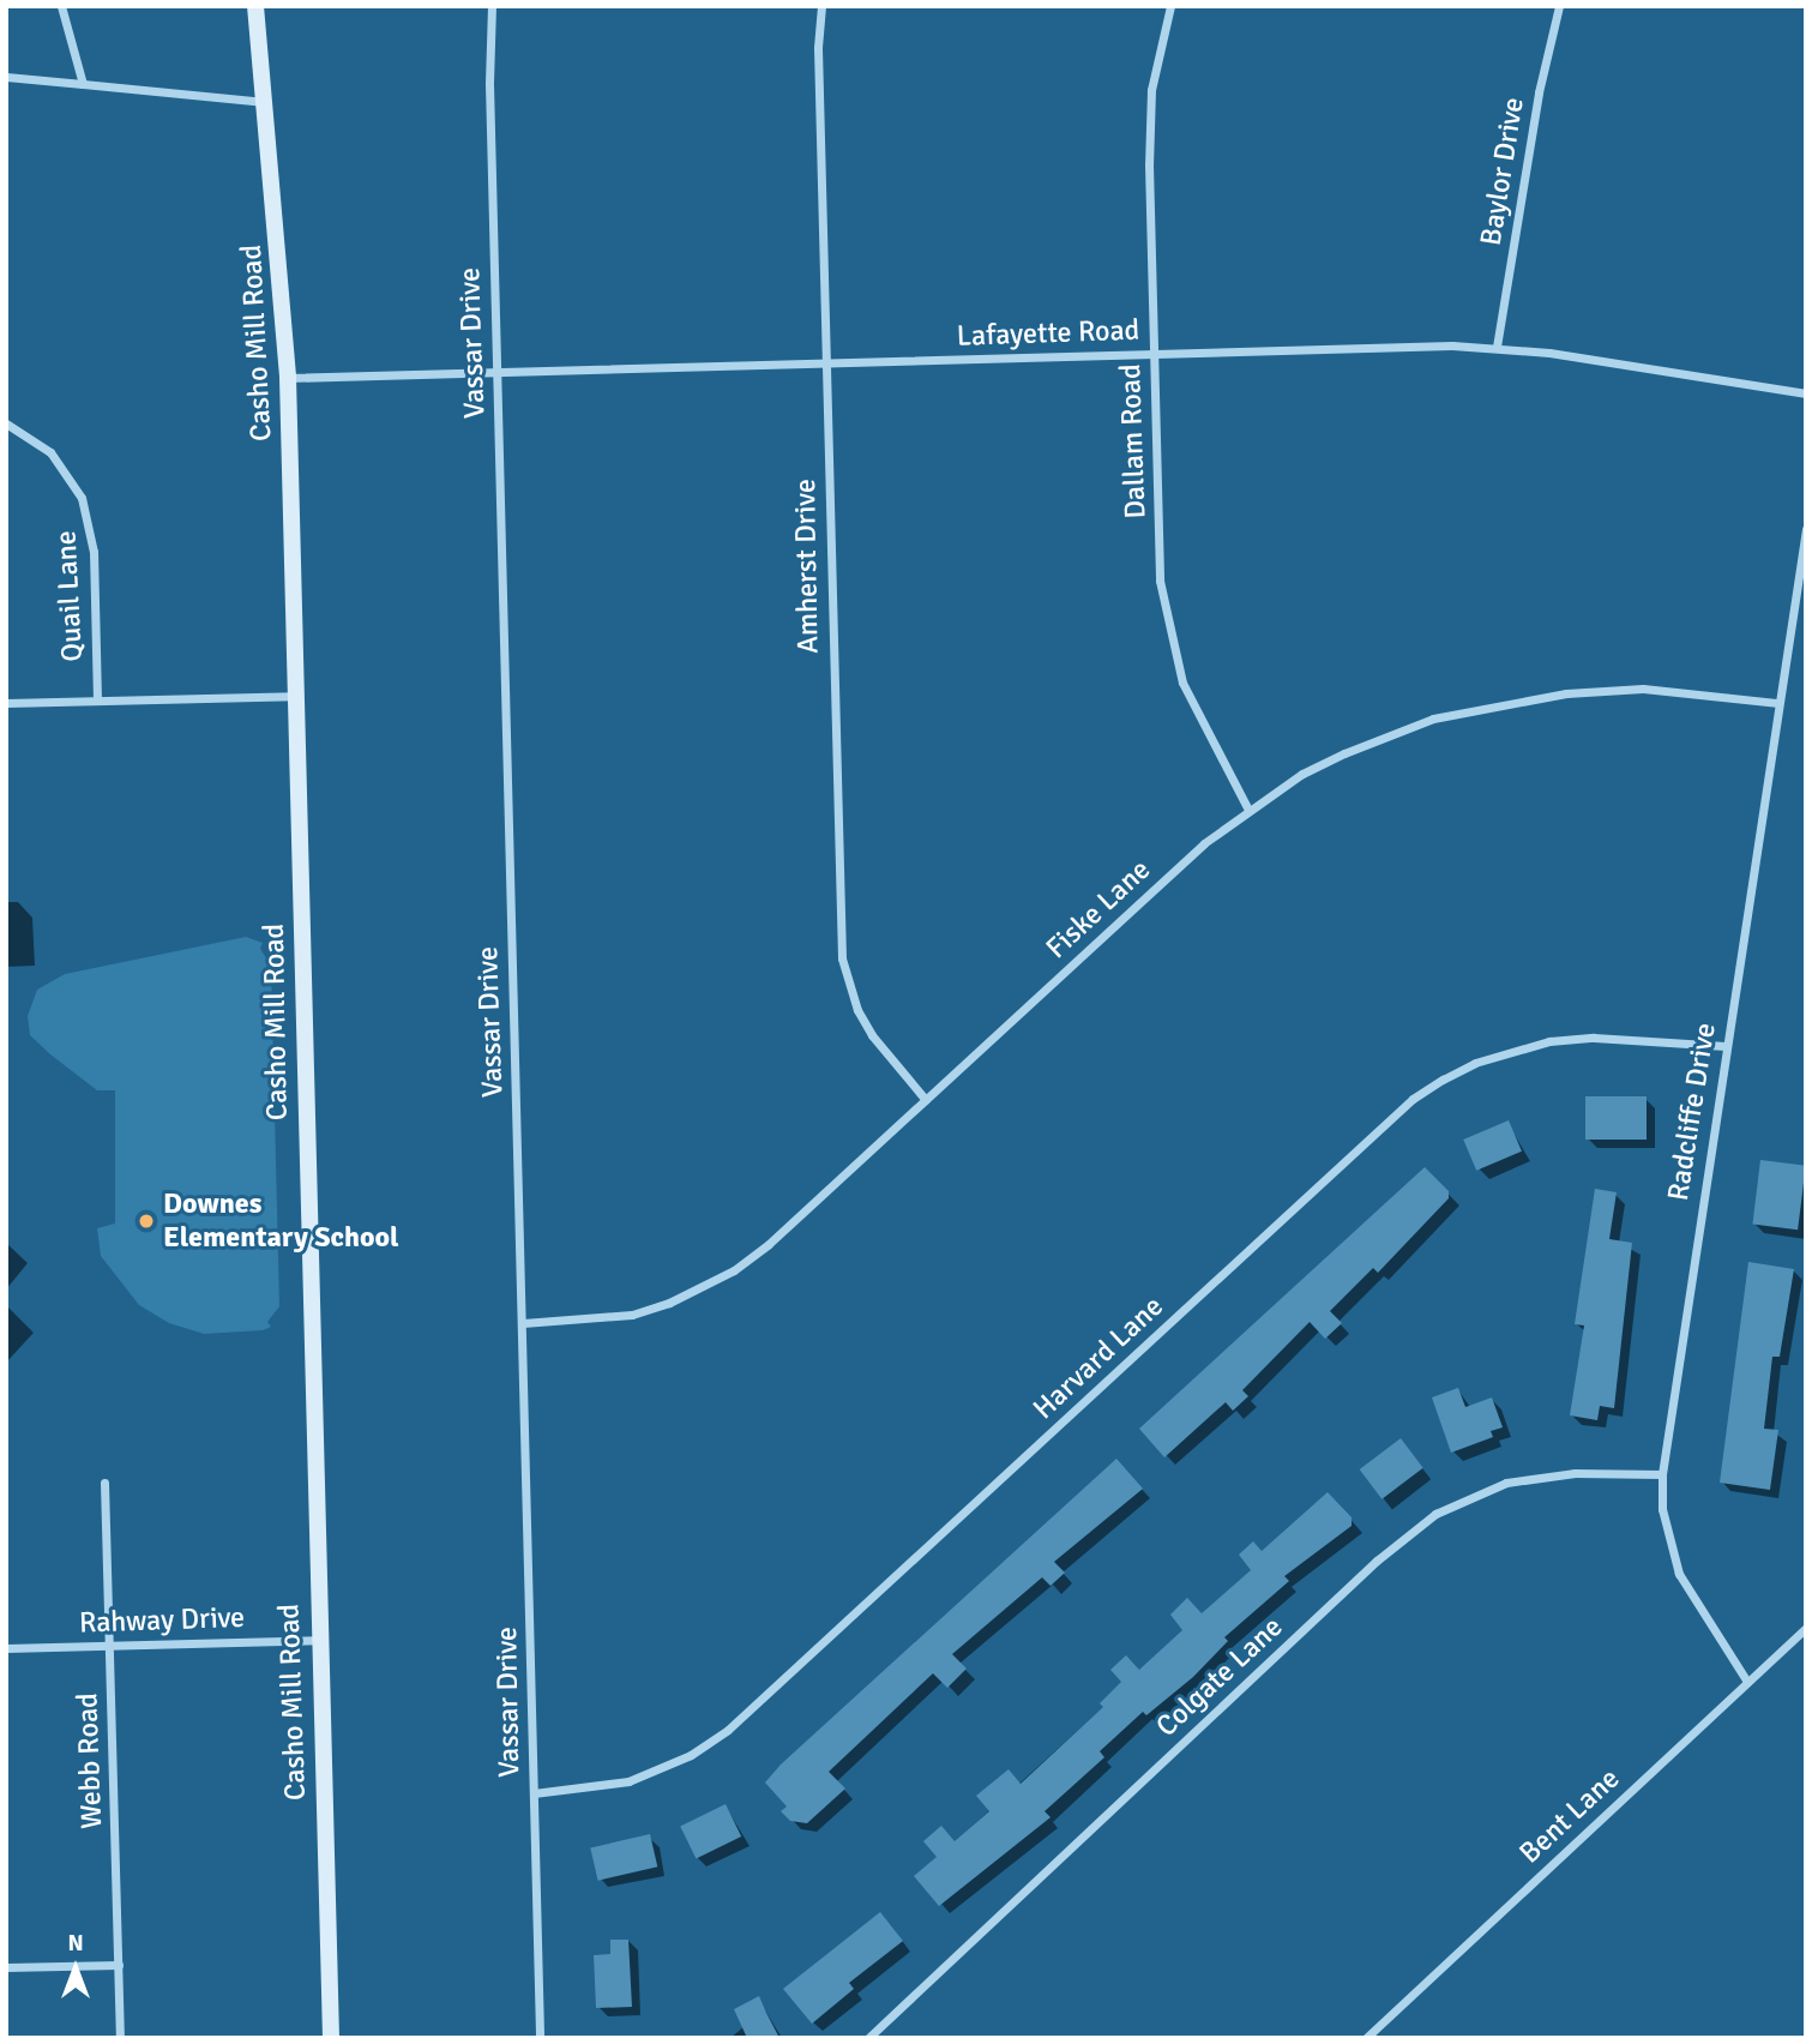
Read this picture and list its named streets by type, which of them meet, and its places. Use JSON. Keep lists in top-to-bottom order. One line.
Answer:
{"streets":{"street":["Baylor Drive","Lafayette Road","Casho Mill Road","Vassar Drive","Dallam Road","Amherst Drive","Quail Lane","Fiske Lane","Radcliffe Drive","Harvard Lane","Rahway Drive","Colgate Lane","Webb Road","Bent Lane"]},"crossings":[["Baylor Drive","Lafayette Road"],["Lafayette Road","Casho Mill Road"],["Lafayette Road","Vassar Drive"],["Lafayette Road","Dallam Road"],["Lafayette Road","Amherst Drive"],["Casho Mill Road","Rahway Drive"],["Vassar Drive","Fiske Lane"],["Vassar Drive","Harvard Lane"],["Dallam Road","Fiske Lane"],["Amherst Drive","Fiske Lane"],["Fiske Lane","Radcliffe Drive"],["Radcliffe Drive","Harvard Lane"],["Radcliffe Drive","Colgate Lane"],["Radcliffe Drive","Bent Lane"],["Rahway Drive","Webb Road"]],"places":["Downes Elementary School"],"north":"top"}
